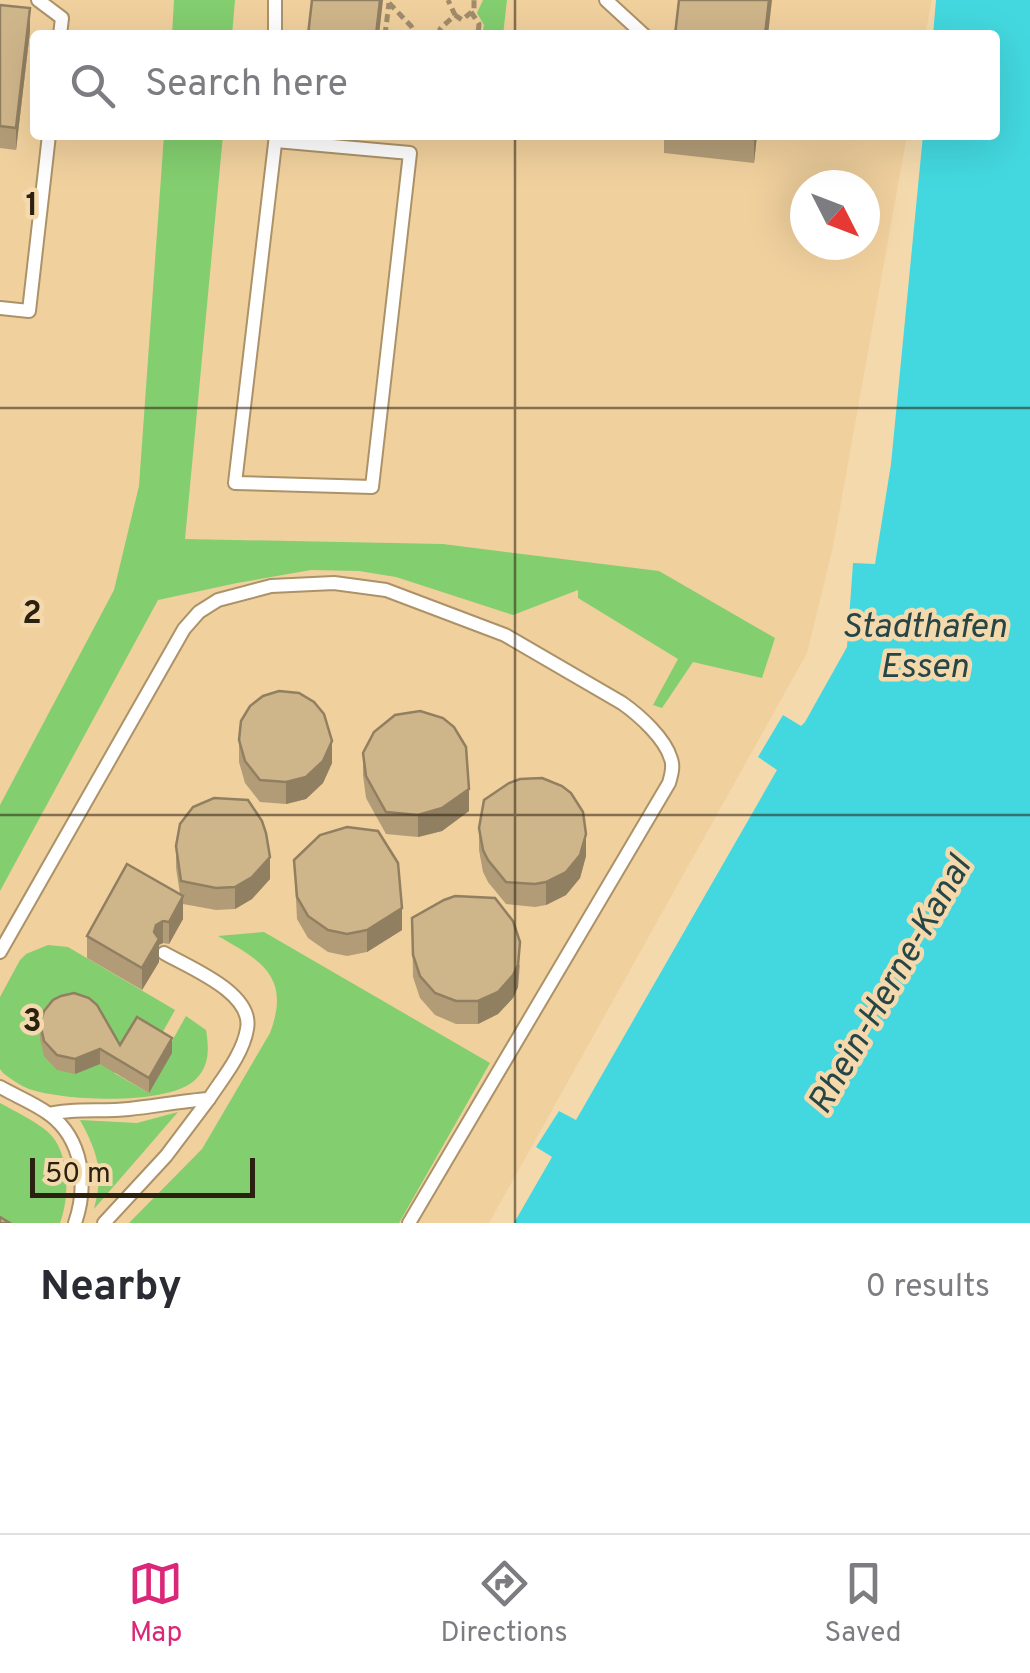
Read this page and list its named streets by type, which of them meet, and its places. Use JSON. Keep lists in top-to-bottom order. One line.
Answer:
{"water":["Stadthafen Essen","Rhein-Herne-Kanal"],"scale_bar":"50 m","north":"bottom right","page":{"search":"Search here","scale":"50 m","heading":["Nearby","0 results"],"nav":["Map","Directions","Saved"]},"grid":{"rows":["1","2","3"]}}
